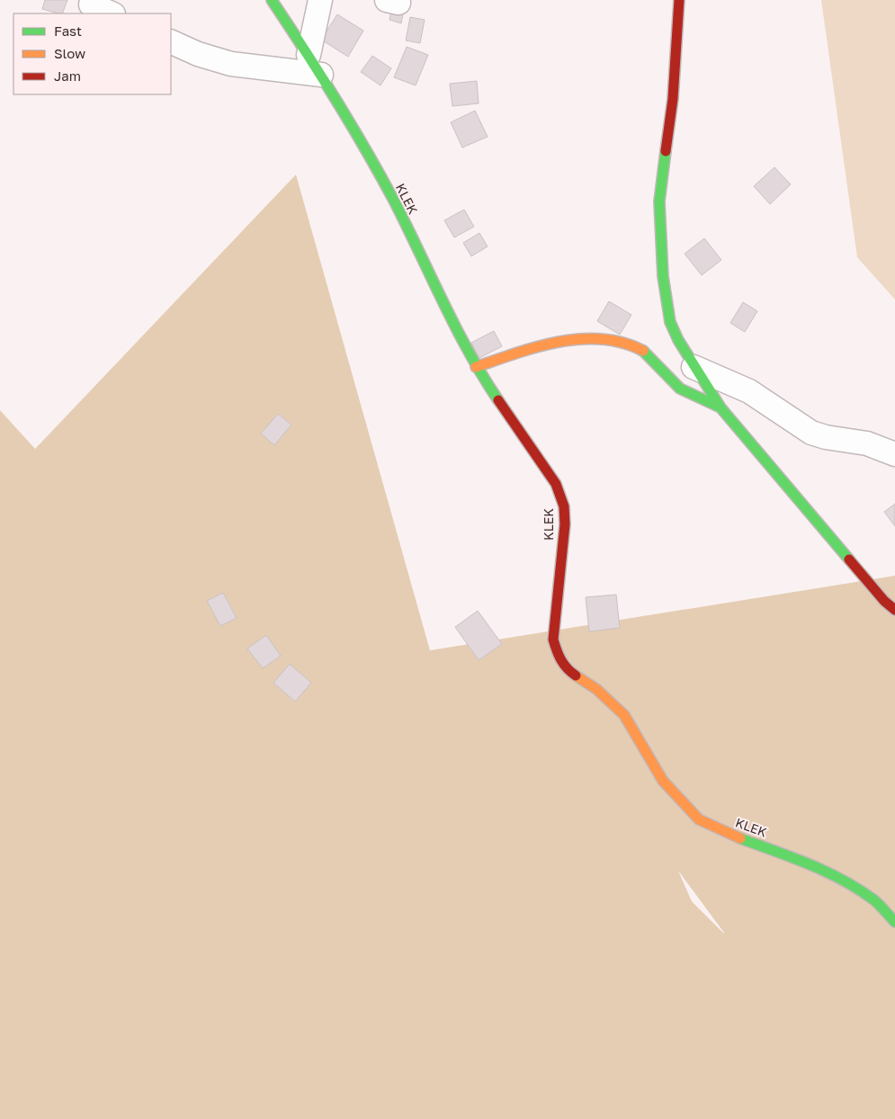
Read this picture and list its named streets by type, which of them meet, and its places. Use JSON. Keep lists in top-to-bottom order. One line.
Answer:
{"streets":{"street":["KLEK"]},"legend":["Fast","Slow","Jam"]}
